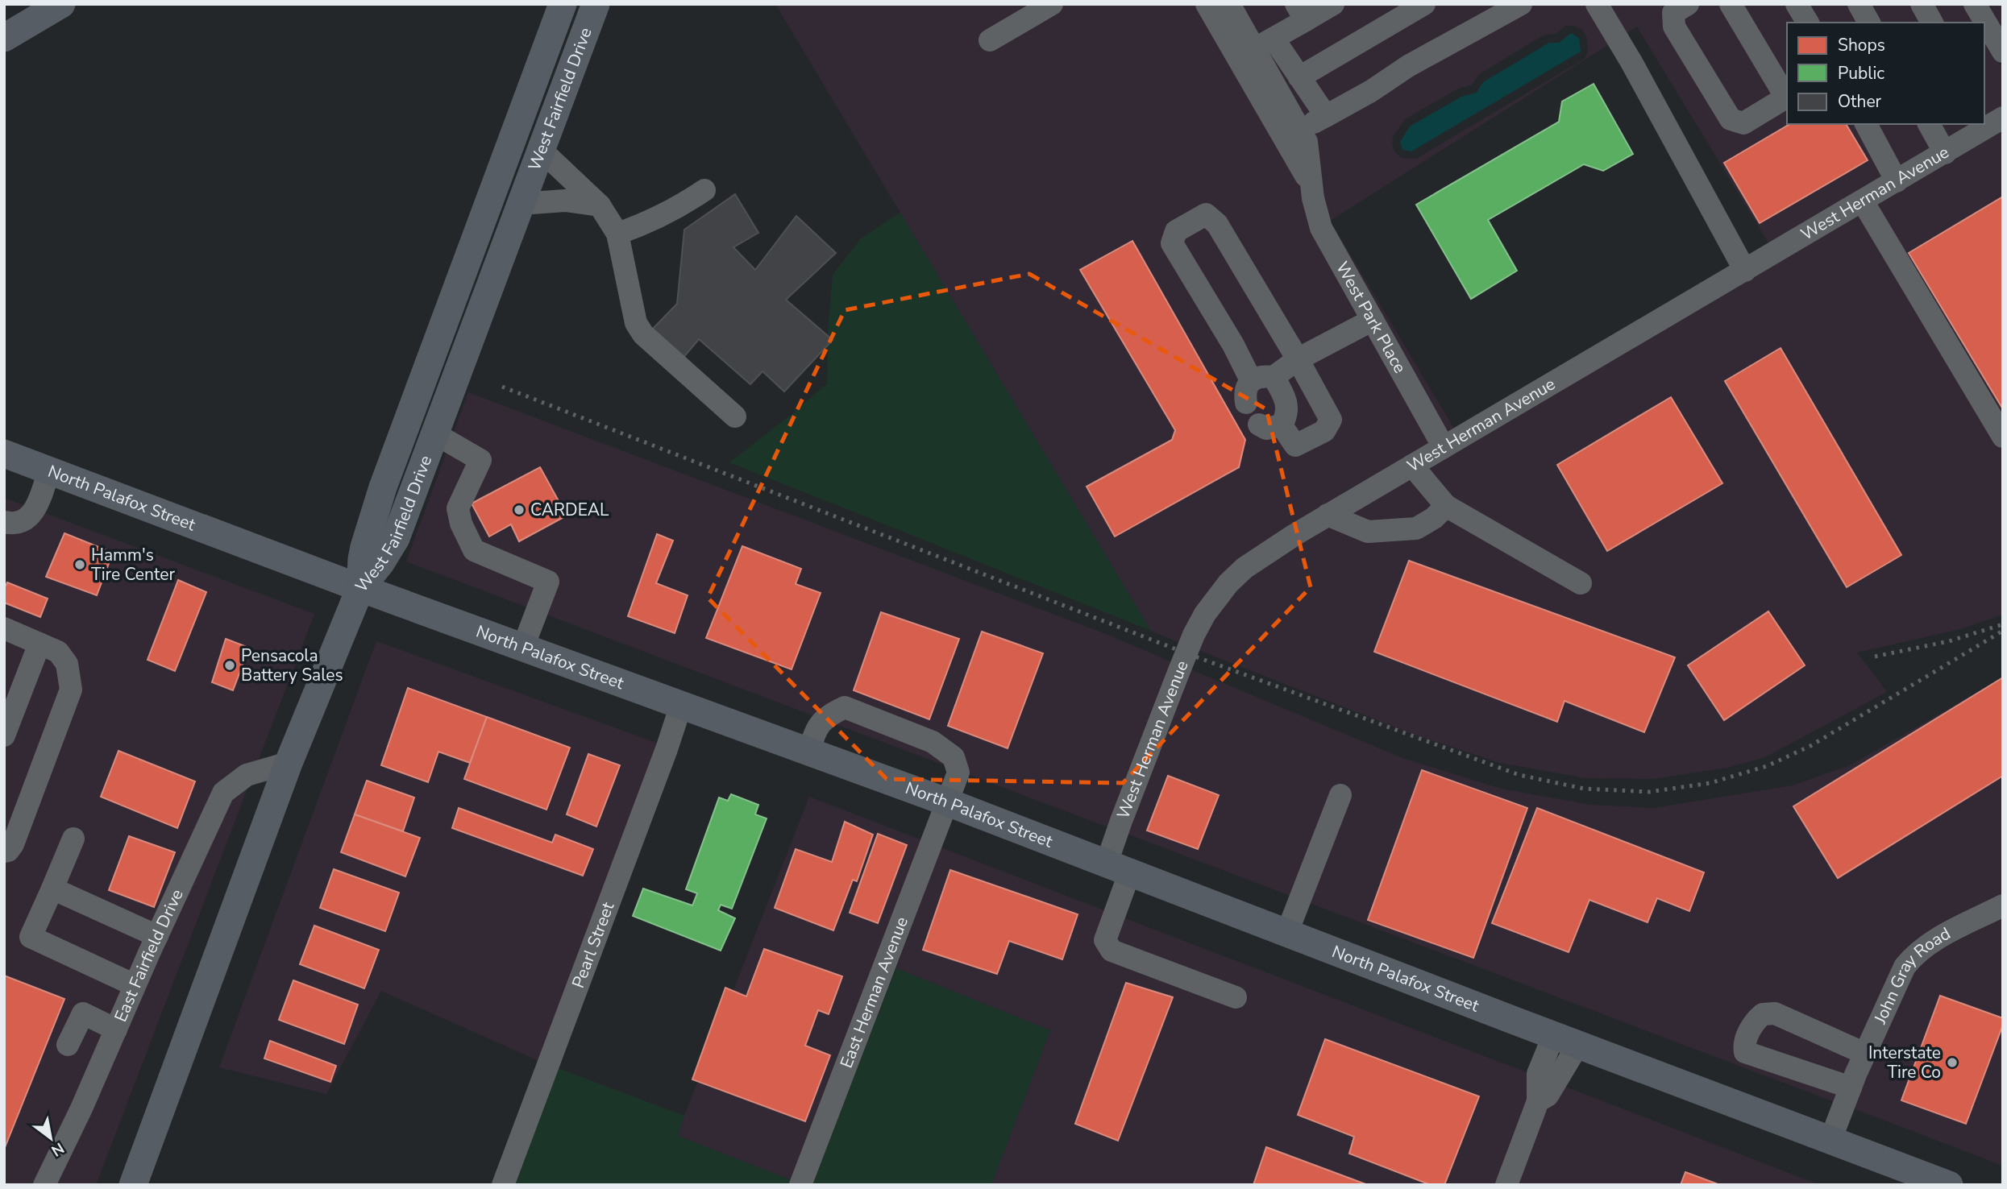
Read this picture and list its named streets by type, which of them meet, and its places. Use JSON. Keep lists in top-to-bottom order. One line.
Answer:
{"streets":{"main road":["West Fairfield Drive","North Palafox Street"],"street":["West Herman Avenue","West Park Place","Pearl Street","East Fairfield Drive","John Gray Road","East Herman Avenue"]},"crossings":[["West Fairfield Drive","North Palafox Street"],["West Herman Avenue","West Park Place"],["West Herman Avenue","North Palafox Street"],["North Palafox Street","Pearl Street"],["North Palafox Street","John Gray Road"],["North Palafox Street","East Herman Avenue"]],"places":["CARDEAL","Hamm's Tire Center","Pensacola Battery Sales","Interstate Tire Co"],"legend":["Shops","Public","Other"],"north":"bottom right"}
